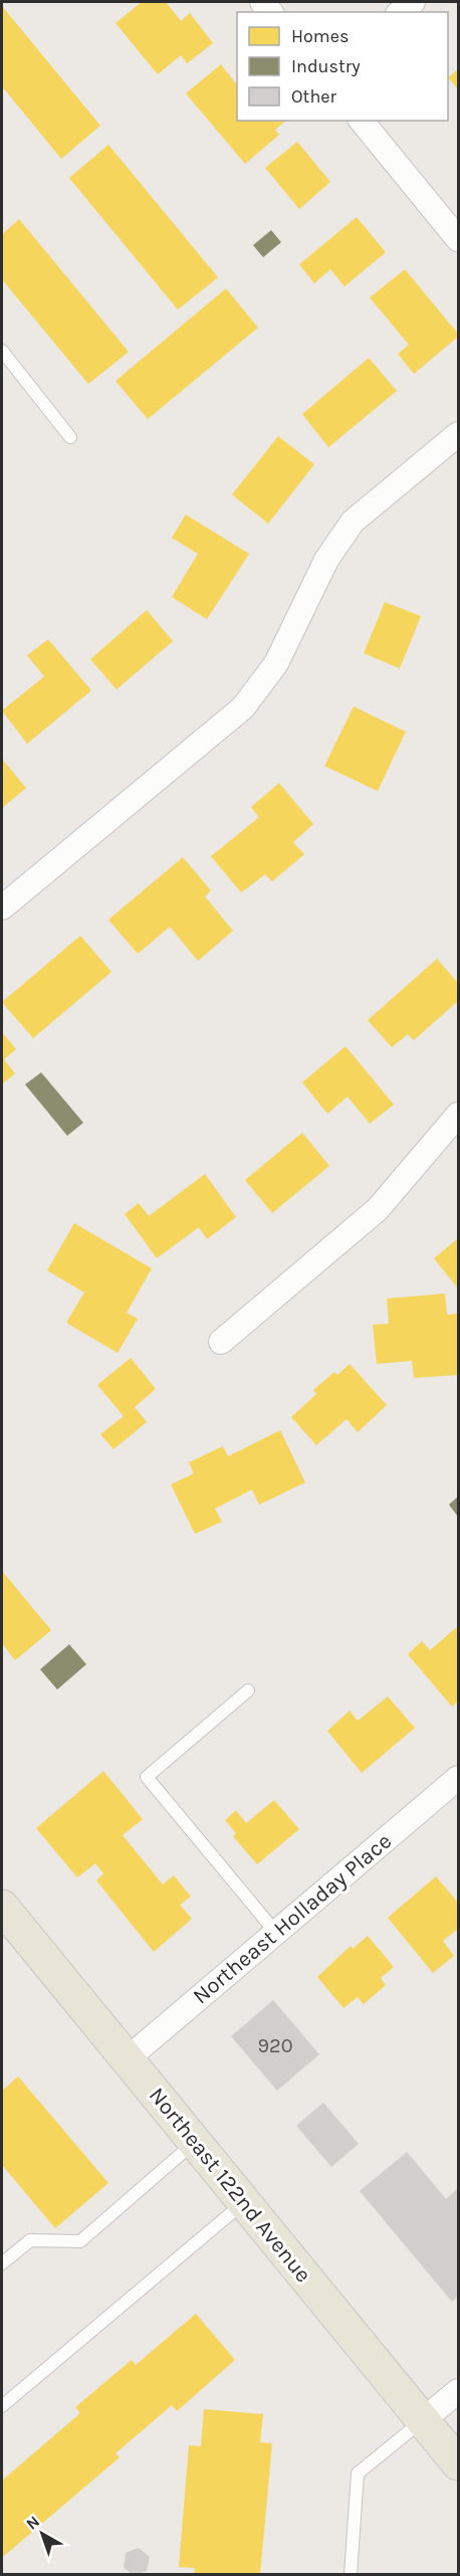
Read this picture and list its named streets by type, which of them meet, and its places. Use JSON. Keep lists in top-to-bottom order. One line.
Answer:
{"streets":{"main road":["Northeast 122nd Avenue"],"street":["Northeast Holladay Place"]},"crossings":[["Northeast Holladay Place","Northeast 122nd Avenue"]],"house_numbers":["920"],"legend":["Homes","Industry","Other"],"north":"top left"}
